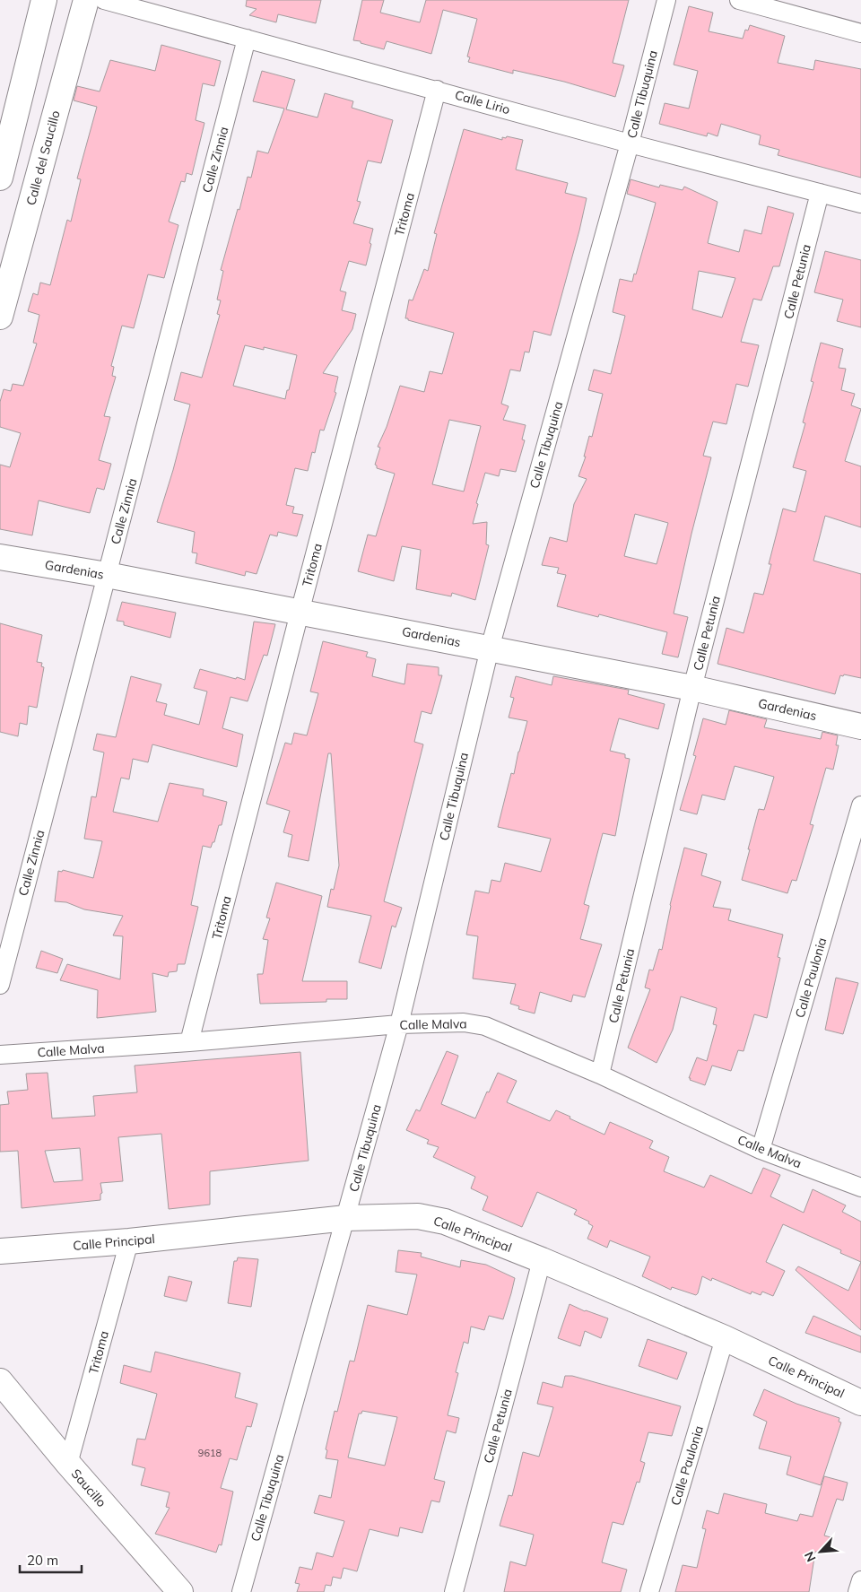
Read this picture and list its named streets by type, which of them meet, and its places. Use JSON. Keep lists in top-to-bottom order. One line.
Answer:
{"streets":{"street":["Calle Tibuquina","Calle Lirio","Calle del Saucillo","Calle Zinnia","Tritoma","Calle Petunia","Gardenias","Calle Paulonia","Calle Malva","Calle Principal","Saucillo"]},"crossings":[["Calle Tibuquina","Calle Lirio"],["Calle Tibuquina","Gardenias"],["Calle Tibuquina","Calle Malva"],["Calle Tibuquina","Calle Principal"],["Calle Lirio","Calle Zinnia"],["Calle Lirio","Tritoma"],["Calle Lirio","Calle Petunia"],["Calle Zinnia","Gardenias"],["Tritoma","Gardenias"],["Tritoma","Calle Malva"],["Tritoma","Calle Principal"],["Tritoma","Saucillo"],["Calle Petunia","Gardenias"],["Calle Petunia","Calle Malva"],["Calle Petunia","Calle Principal"],["Calle Paulonia","Calle Malva"],["Calle Paulonia","Calle Principal"]],"house_numbers":["9618"],"scale_bar":"20 m","north":"bottom left"}
